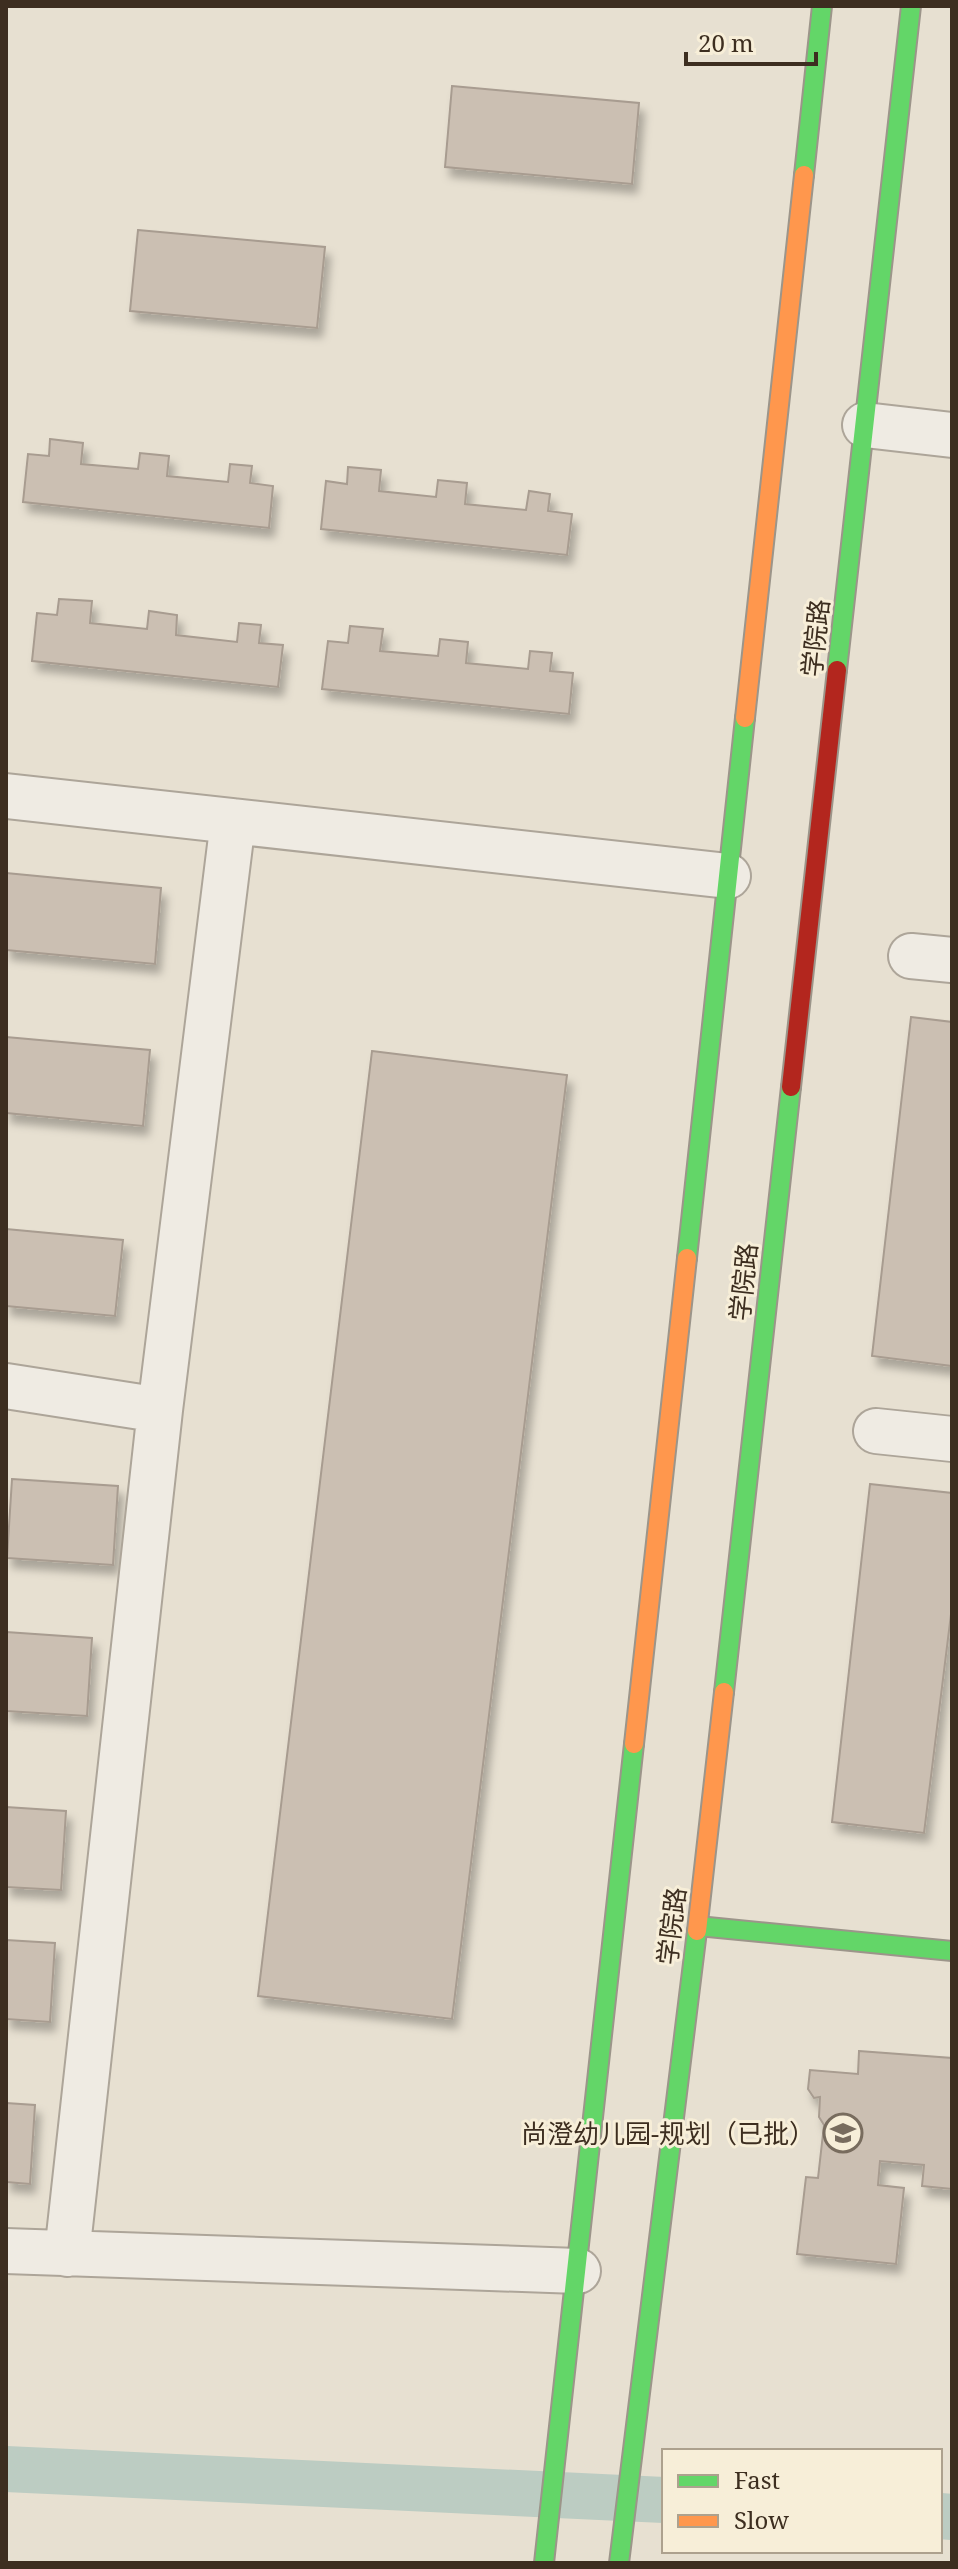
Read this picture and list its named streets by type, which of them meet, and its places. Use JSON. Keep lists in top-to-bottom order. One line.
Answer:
{"streets":{"main road":["学院路"]},"places":{"school or university":["尚澄幼儿园-规划（已批）"]},"legend":["Fast","Slow"],"scale_bar":"20 m"}
